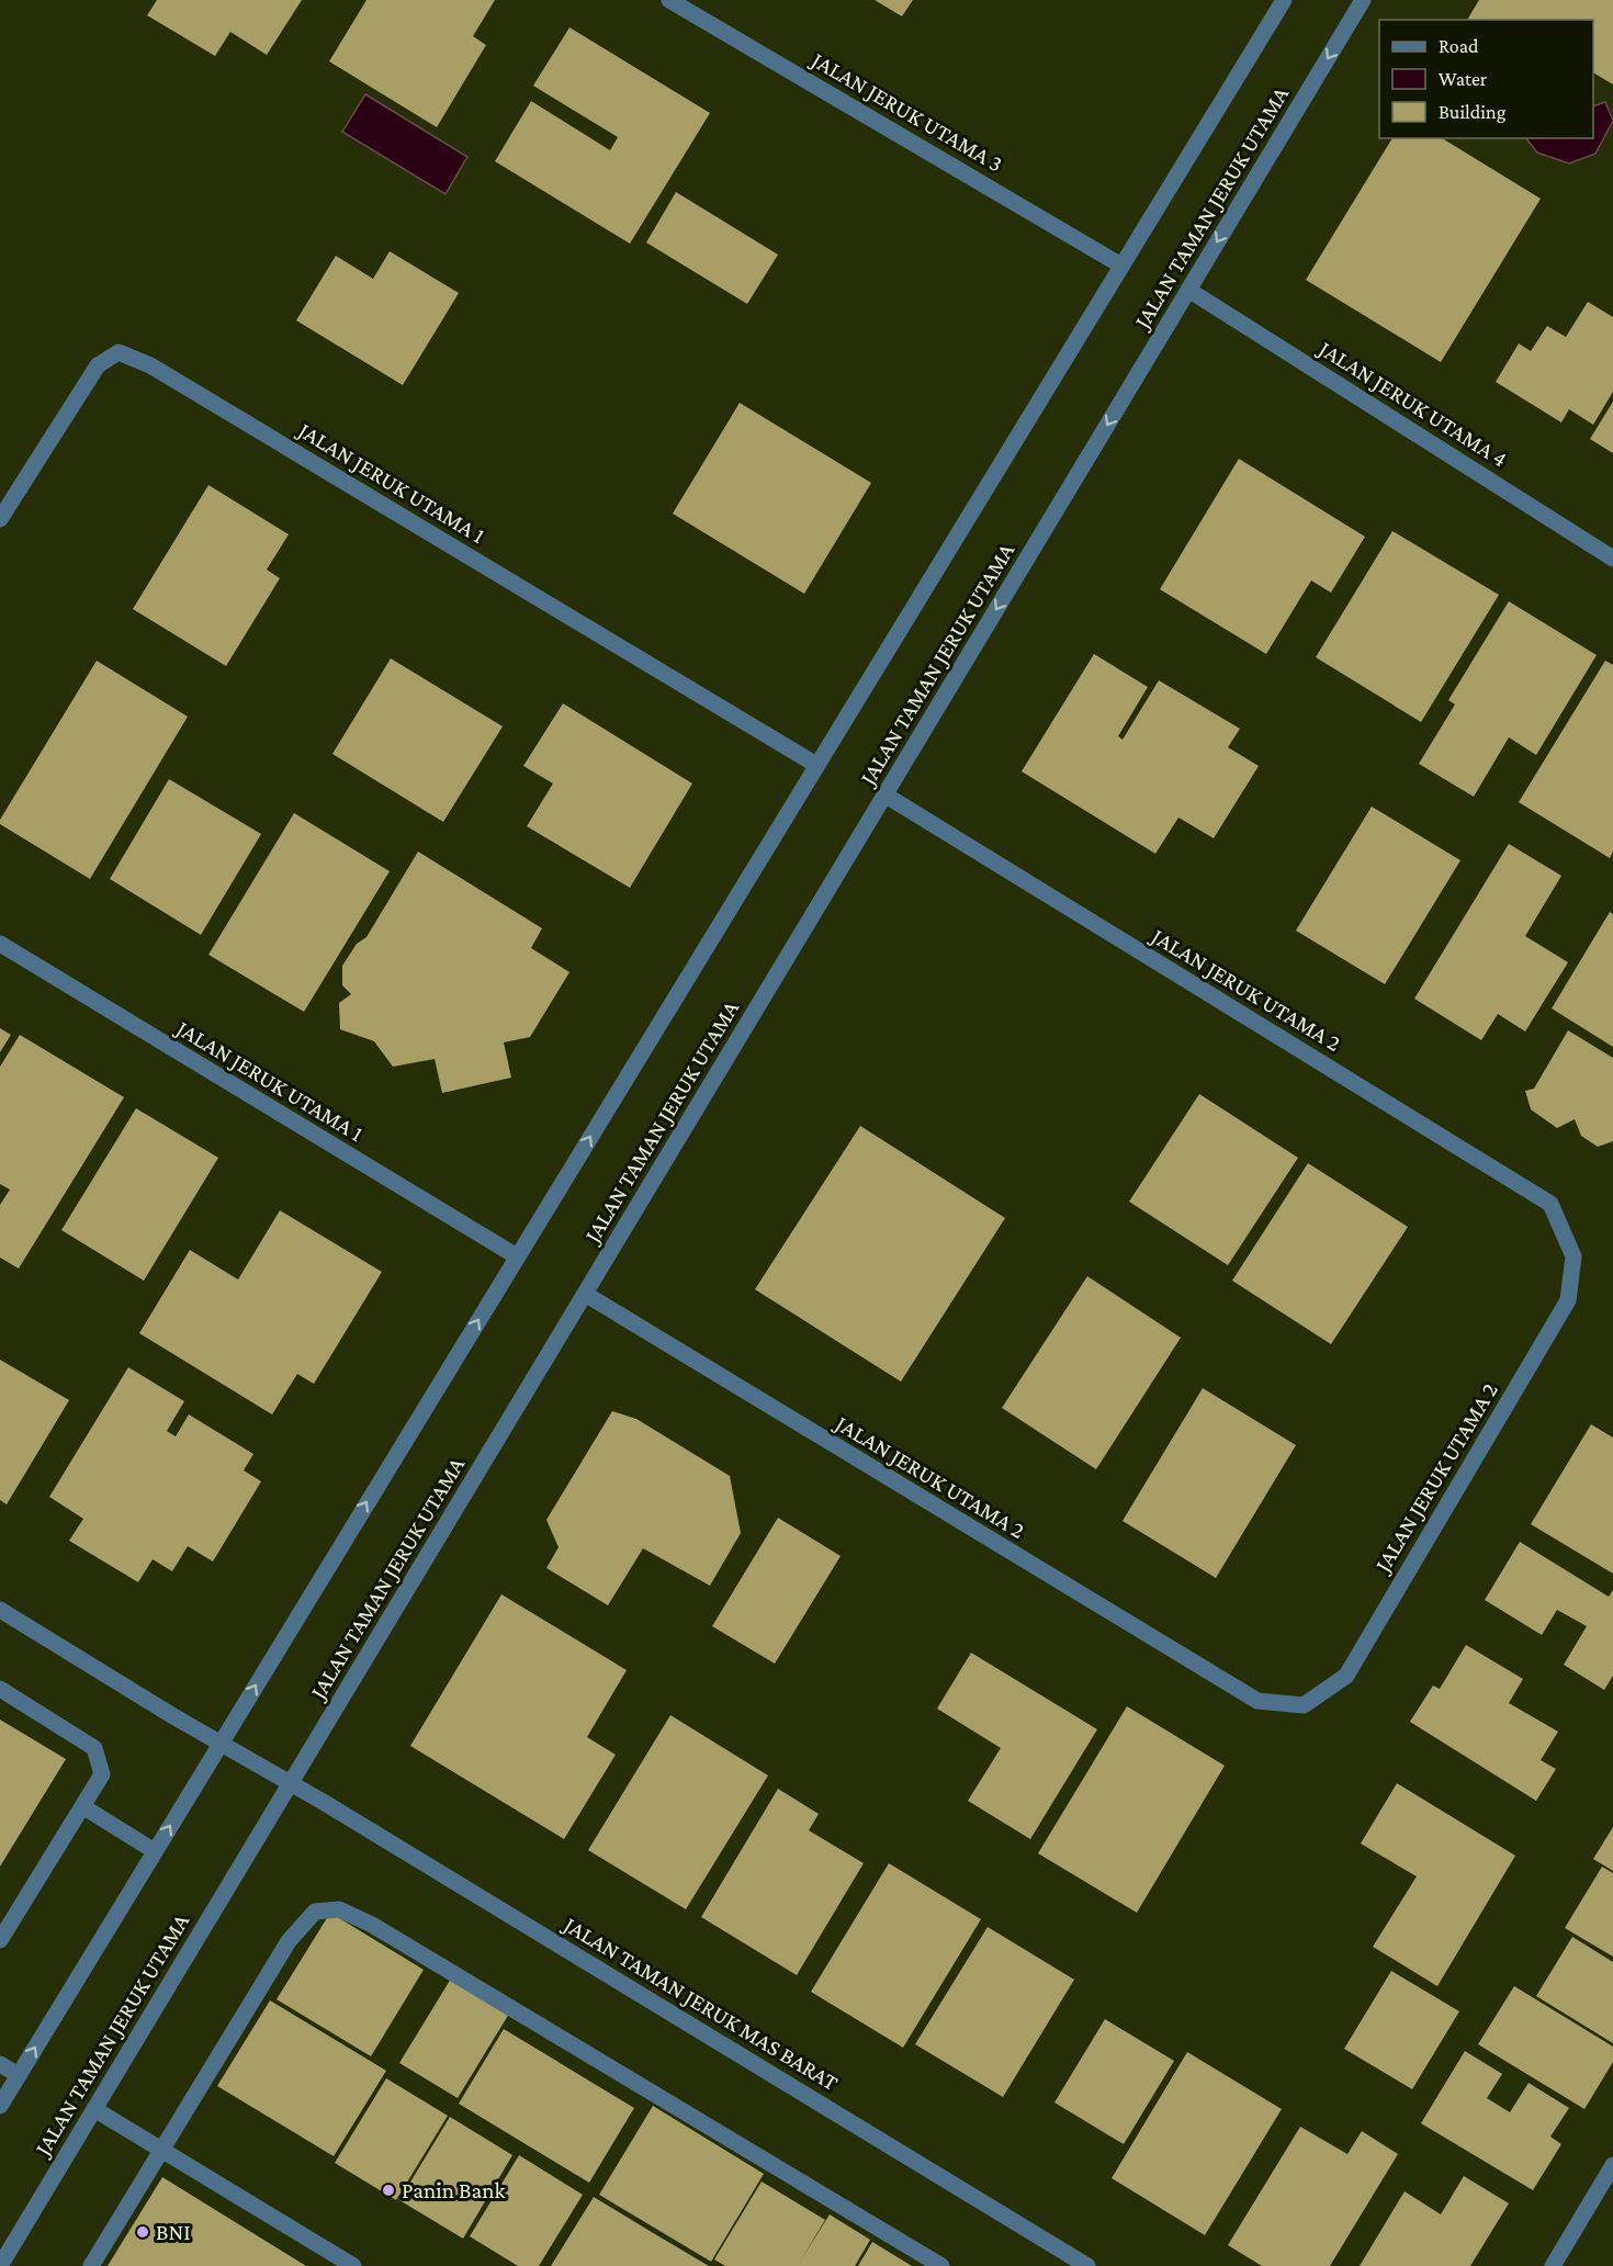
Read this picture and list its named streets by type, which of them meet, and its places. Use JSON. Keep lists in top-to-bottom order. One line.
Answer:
{"streets":{"street":["JALAN JERUK UTAMA 3","JALAN TAMAN JERUK UTAMA","JALAN JERUK UTAMA 4","JALAN JERUK UTAMA 1","JALAN JERUK UTAMA 2","JALAN TAMAN JERUK MAS BARAT"]},"crossings":[["JALAN JERUK UTAMA 3","JALAN TAMAN JERUK UTAMA"],["JALAN TAMAN JERUK UTAMA","JALAN JERUK UTAMA 4"],["JALAN TAMAN JERUK UTAMA","JALAN JERUK UTAMA 1"],["JALAN TAMAN JERUK UTAMA","JALAN JERUK UTAMA 2"],["JALAN TAMAN JERUK UTAMA","JALAN TAMAN JERUK MAS BARAT"]],"places":["Panin Bank","BNI"],"legend":["Road","Water","Building"]}
